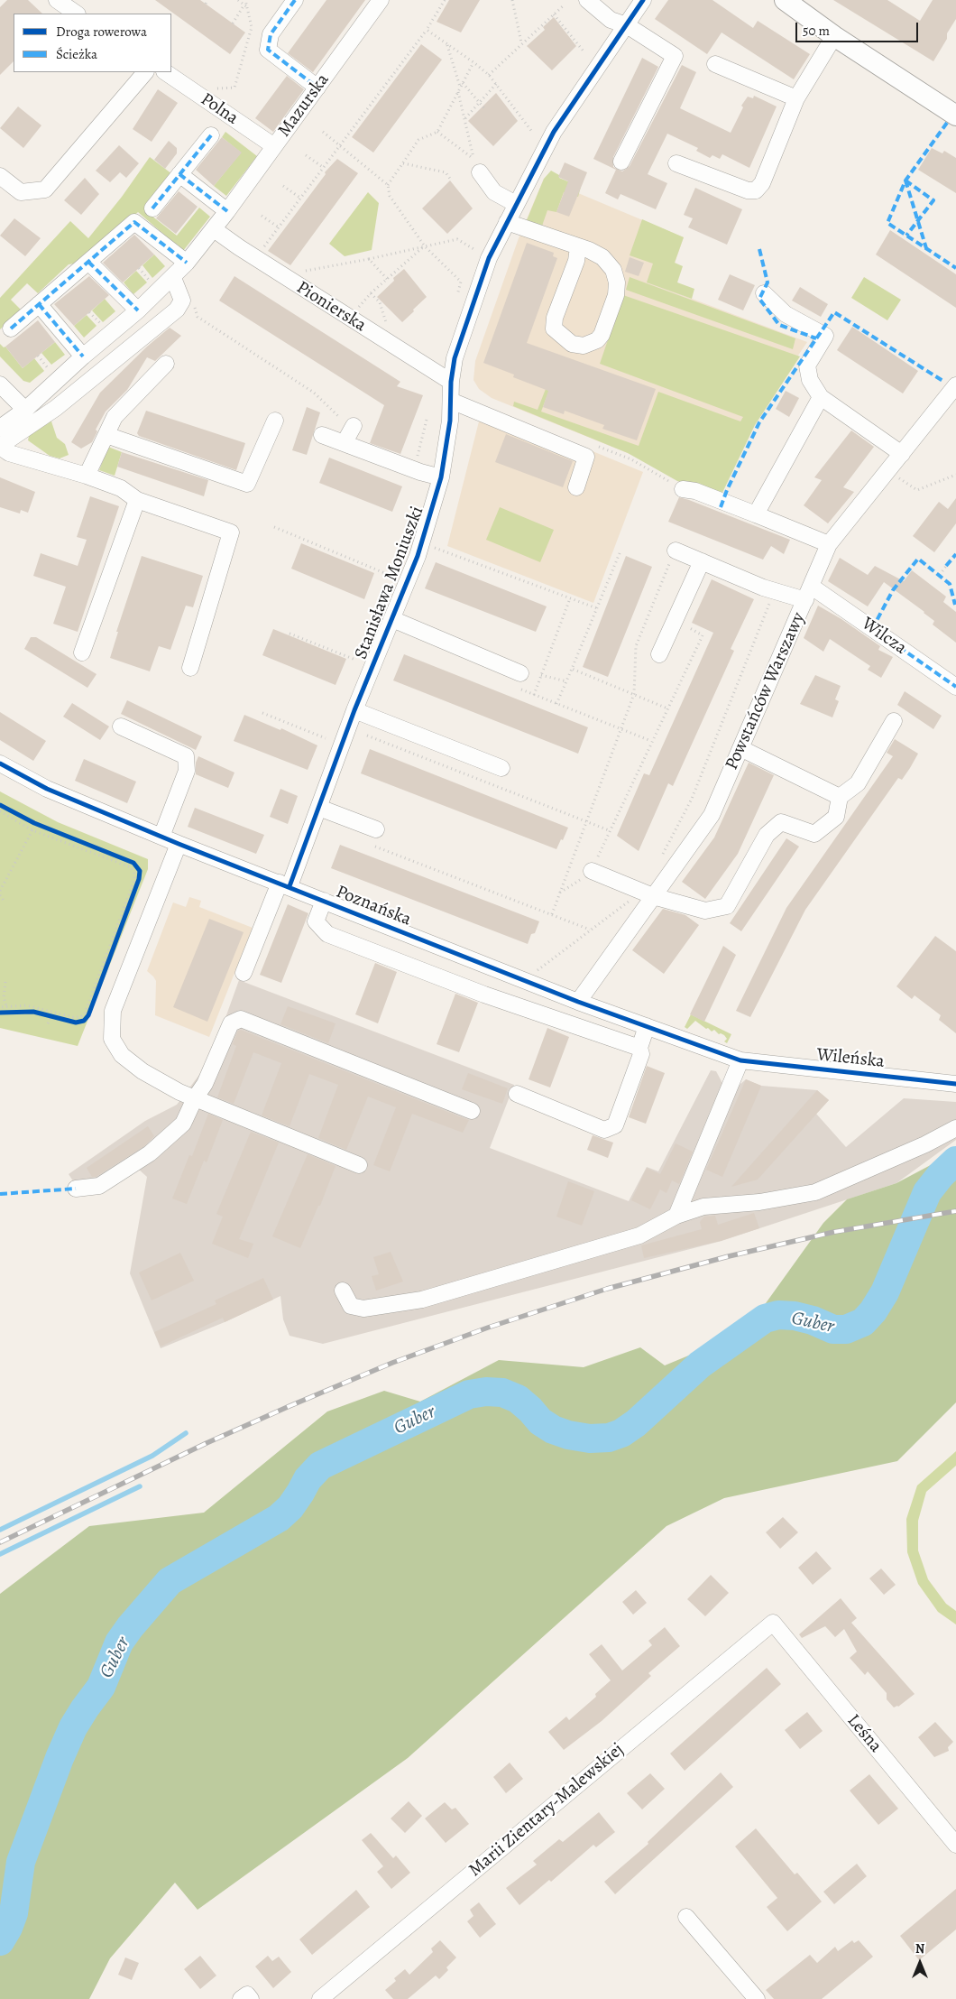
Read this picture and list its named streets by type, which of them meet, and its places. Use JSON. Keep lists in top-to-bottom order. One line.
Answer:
{"streets":{"street":["Mazurska","Polna","Pionierska","Stanisława Moniuszki","Wilcza","Powstańców Warszawy","Poznańska","Wileńska","Leśna","Marii Zientary-Malewskiej"]},"crossings":[["Mazurska","Polna"],["Mazurska","Pionierska"],["Pionierska","Stanisława Moniuszki"],["Stanisława Moniuszki","Poznańska"],["Wilcza","Powstańców Warszawy"],["Powstańców Warszawy","Poznańska"],["Poznańska","Wileńska"],["Leśna","Marii Zientary-Malewskiej"]],"water":["Guber"],"legend":["Droga rowerowa","Ścieżka"],"scale_bar":"50 m","north":"top"}
